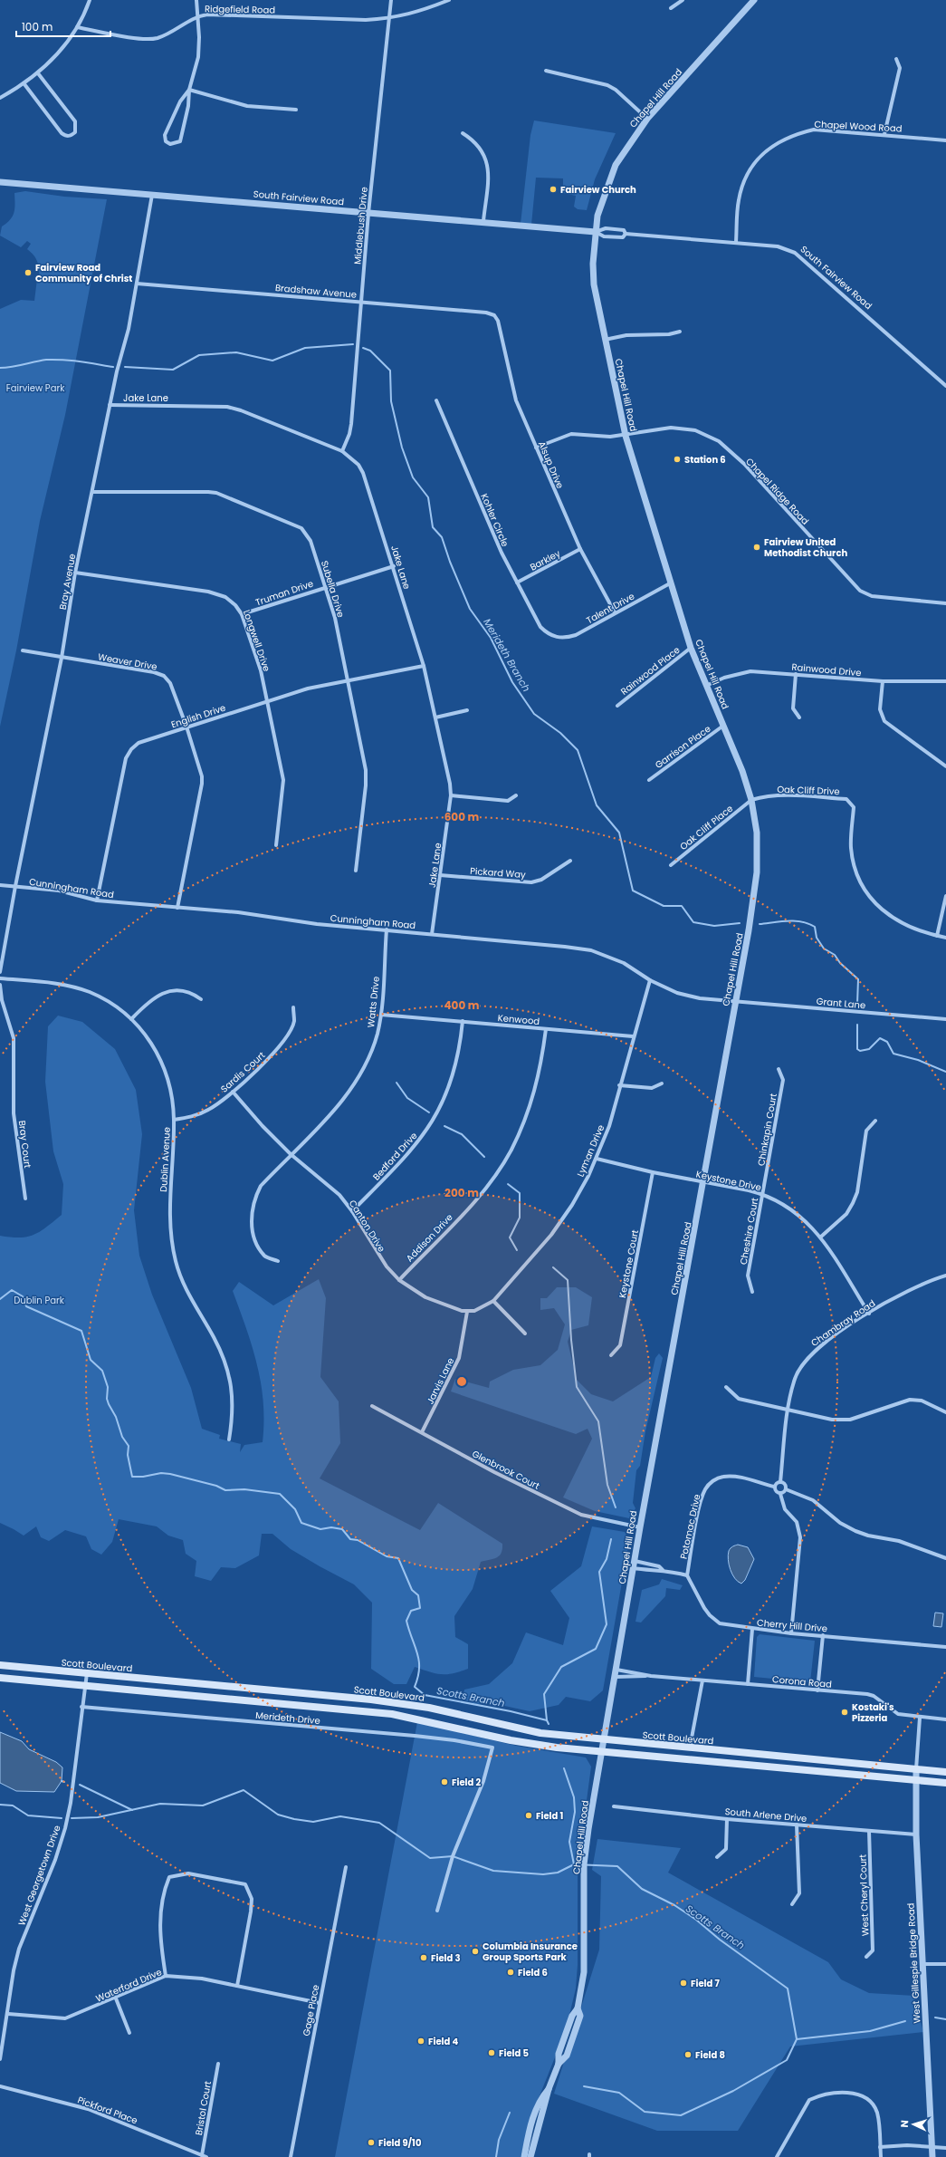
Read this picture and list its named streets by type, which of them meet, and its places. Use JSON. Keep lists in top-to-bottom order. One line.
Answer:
{"streets":{"main road":["Scott Boulevard"],"street":["Ridgefield Road","Chapel Hill Road","Chapel Wood Road","South Fairview Road","Middlebush Drive","Bradshaw Avenue","Jake Lane","Alsup Drive","Chapel Ridge Road","Kohler Circle","Barkley","Bray Avenue","Subella Drive","Truman Drive","Talent Drive","Longwell Drive","Weaver Drive","Rainwood Drive","Rainwood Place","English Drive","Garrison Place","Oak Cliff Drive","Oak Cliff Place","Pickard Way","Cunningham Road","Watts Drive","Grant Lane","Kenwood","Sardis Court","Chinkapin Court","Bray Court","Lyman Drive","Bedford Drive","Dublin Avenue","Keystone Drive","Canton Drive","Cheshire Court","Addison Drive","Keystone Court","Chambray Road","Jarvis Lane","Glenbrook Court","Potomac Drive","Cherry Hill Drive","Corona Road","Merideth Drive","South Arlene Drive","West Georgetown Drive","West Cheryl Court","West Gillespie Bridge Road","Waterford Drive","Gage Place","Bristol Court","Pickford Place"]},"crossings":[["Ridgefield Road","Middlebush Drive"],["Chapel Hill Road","South Fairview Road"],["Chapel Hill Road","Chapel Ridge Road"],["Chapel Hill Road","Talent Drive"],["Chapel Hill Road","Rainwood Drive"],["Chapel Hill Road","Rainwood Place"],["Chapel Hill Road","Garrison Place"],["Chapel Hill Road","Oak Cliff Drive"],["Chapel Hill Road","Oak Cliff Place"],["Chapel Hill Road","Cunningham Road"],["Chapel Hill Road","Grant Lane"],["Chapel Hill Road","Keystone Drive"],["Chapel Hill Road","Glenbrook Court"],["Chapel Hill Road","Scott Boulevard"],["Chapel Hill Road","Corona Road"],["Chapel Wood Road","South Fairview Road"],["South Fairview Road","Middlebush Drive"],["South Fairview Road","Bray Avenue"],["Middlebush Drive","Bradshaw Avenue"],["Middlebush Drive","Jake Lane"],["Bradshaw Avenue","Alsup Drive"],["Bradshaw Avenue","Bray Avenue"],["Jake Lane","Bray Avenue"],["Jake Lane","Truman Drive"],["Jake Lane","English Drive"],["Jake Lane","Pickard Way"],["Jake Lane","Cunningham Road"],["Alsup Drive","Chapel Ridge Road"],["Alsup Drive","Barkley"],["Alsup Drive","Talent Drive"],["Kohler Circle","Barkley"],["Kohler Circle","Talent Drive"],["Bray Avenue","Subella Drive"],["Bray Avenue","Longwell Drive"],["Bray Avenue","Weaver Drive"],["Bray Avenue","Cunningham Road"],["Subella Drive","Truman Drive"],["Subella Drive","English Drive"],["Truman Drive","Longwell Drive"],["Longwell Drive","English Drive"],["Weaver Drive","English Drive"],["Weaver Drive","Cunningham Road"],["English Drive","Cunningham Road"],["Oak Cliff Drive","Oak Cliff Place"],["Cunningham Road","Watts Drive"],["Cunningham Road","Grant Lane"],["Cunningham Road","Lyman Drive"],["Watts Drive","Kenwood"],["Watts Drive","Canton Drive"],["Kenwood","Lyman Drive"],["Kenwood","Bedford Drive"],["Kenwood","Addison Drive"],["Sardis Court","Dublin Avenue"],["Sardis Court","Canton Drive"],["Chinkapin Court","Keystone Drive"],["Chinkapin Court","Cheshire Court"],["Lyman Drive","Keystone Drive"],["Bedford Drive","Canton Drive"],["Keystone Drive","Cheshire Court"],["Keystone Drive","Keystone Court"],["Keystone Drive","Chambray Road"],["Canton Drive","Addison Drive"],["Canton Drive","Jarvis Lane"],["Chambray Road","Potomac Drive"],["Jarvis Lane","Glenbrook Court"],["Potomac Drive","Cherry Hill Drive"],["Scott Boulevard","West Georgetown Drive"],["Scott Boulevard","West Gillespie Bridge Road"],["Merideth Drive","West Georgetown Drive"],["South Arlene Drive","West Cheryl Court"],["South Arlene Drive","West Gillespie Bridge Road"],["West Georgetown Drive","Waterford Drive"],["Waterford Drive","Gage Place"],["Bristol Court","Pickford Place"]],"water":["Merideth Branch","Scotts Branch"],"parks":["Fairview Park","Dublin Park"],"places":["Fairview Church","Fairview Road Community of Christ","Station 6","Fairview United Methodist Church","Kostaki's Pizzeria","Field 2","Field 1","Columbia Insurance Group Sports Park","Field 3","Field 6","Field 7","Field 4","Field 5","Field 8","Field 9/10"],"scale_bar":"100 m","north":"left","rings":["600 m","400 m","200 m"]}
